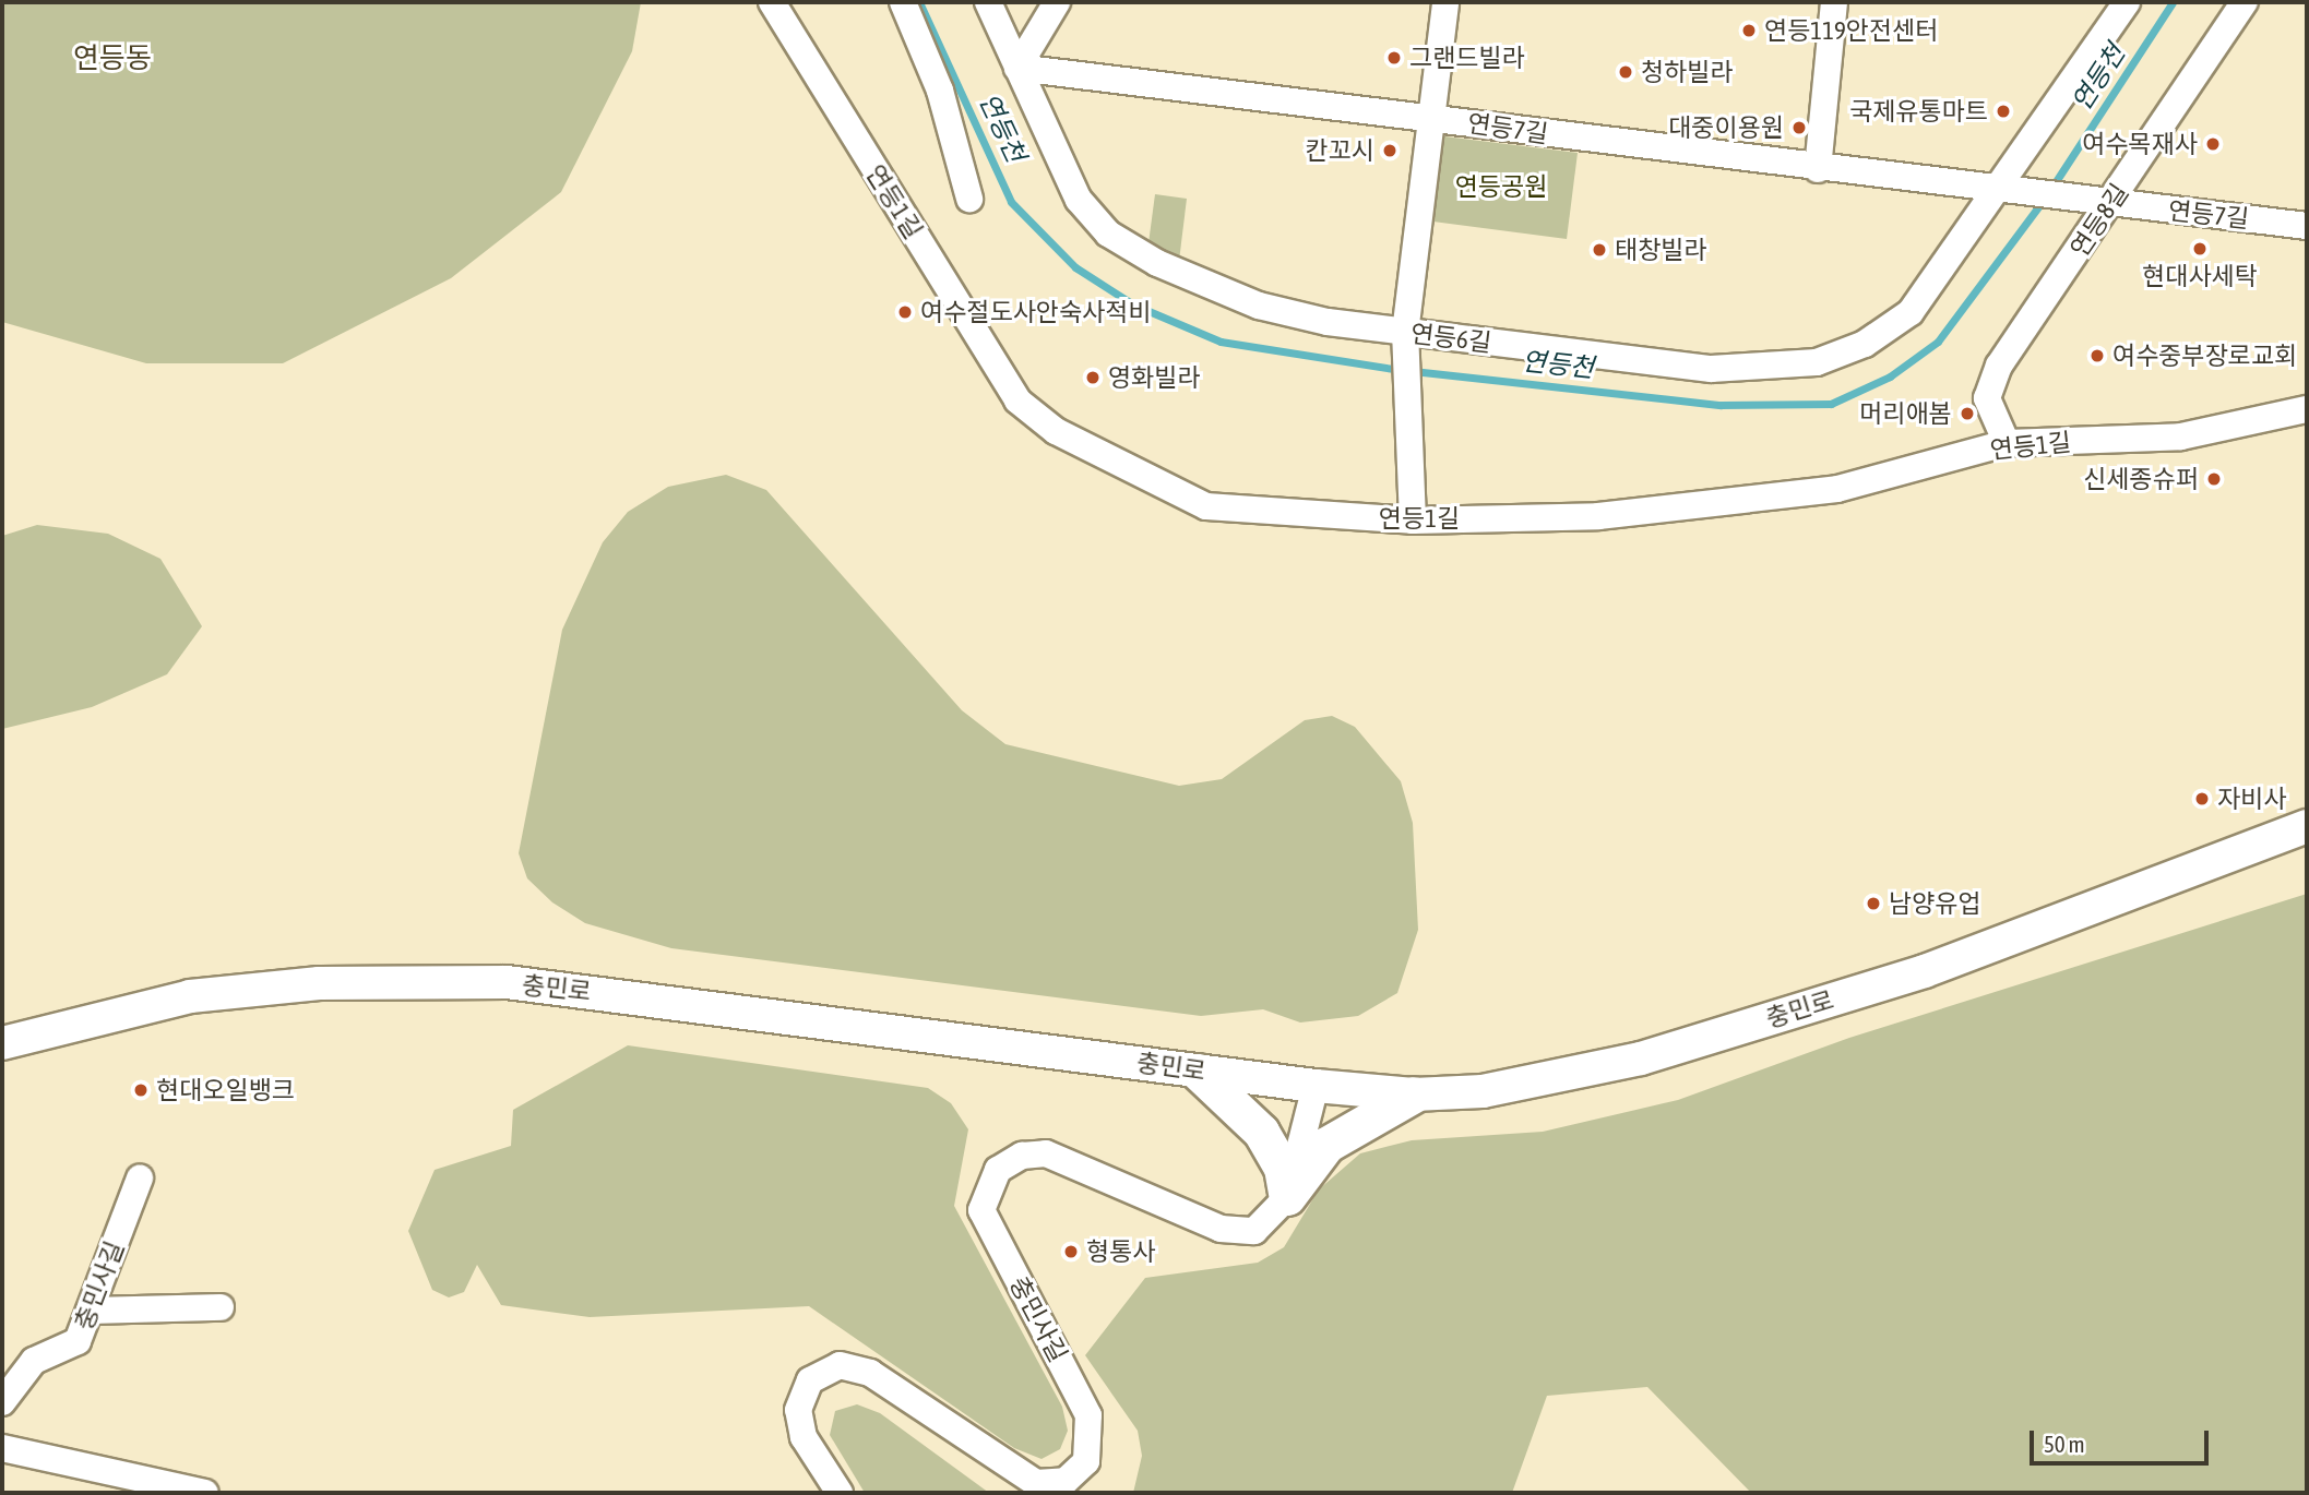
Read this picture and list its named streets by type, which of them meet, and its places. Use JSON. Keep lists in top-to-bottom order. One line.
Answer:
{"streets":{"street":["연등7길","연등1길","연등8길","연등6길","충민로","충민사길"]},"crossings":[["연등7길","연등8길"],["연등7길","연등6길"],["연등1길","연등8길"],["충민로","충민사길"]],"districts":["연등동"],"water":["연등천"],"parks":["연등공원"],"places":["연등119안전센터","그랜드빌라","청하빌라","국제유통마트","대중이용원","여수목재사","칸꼬시","현대사세탁","태창빌라","여수절도사안숙사적비","여수중부장로교회","영화빌라","머리애봄","신세종슈퍼","자비사","남양유업","현대오일뱅크","형통사"],"scale_bar":"50 m"}
